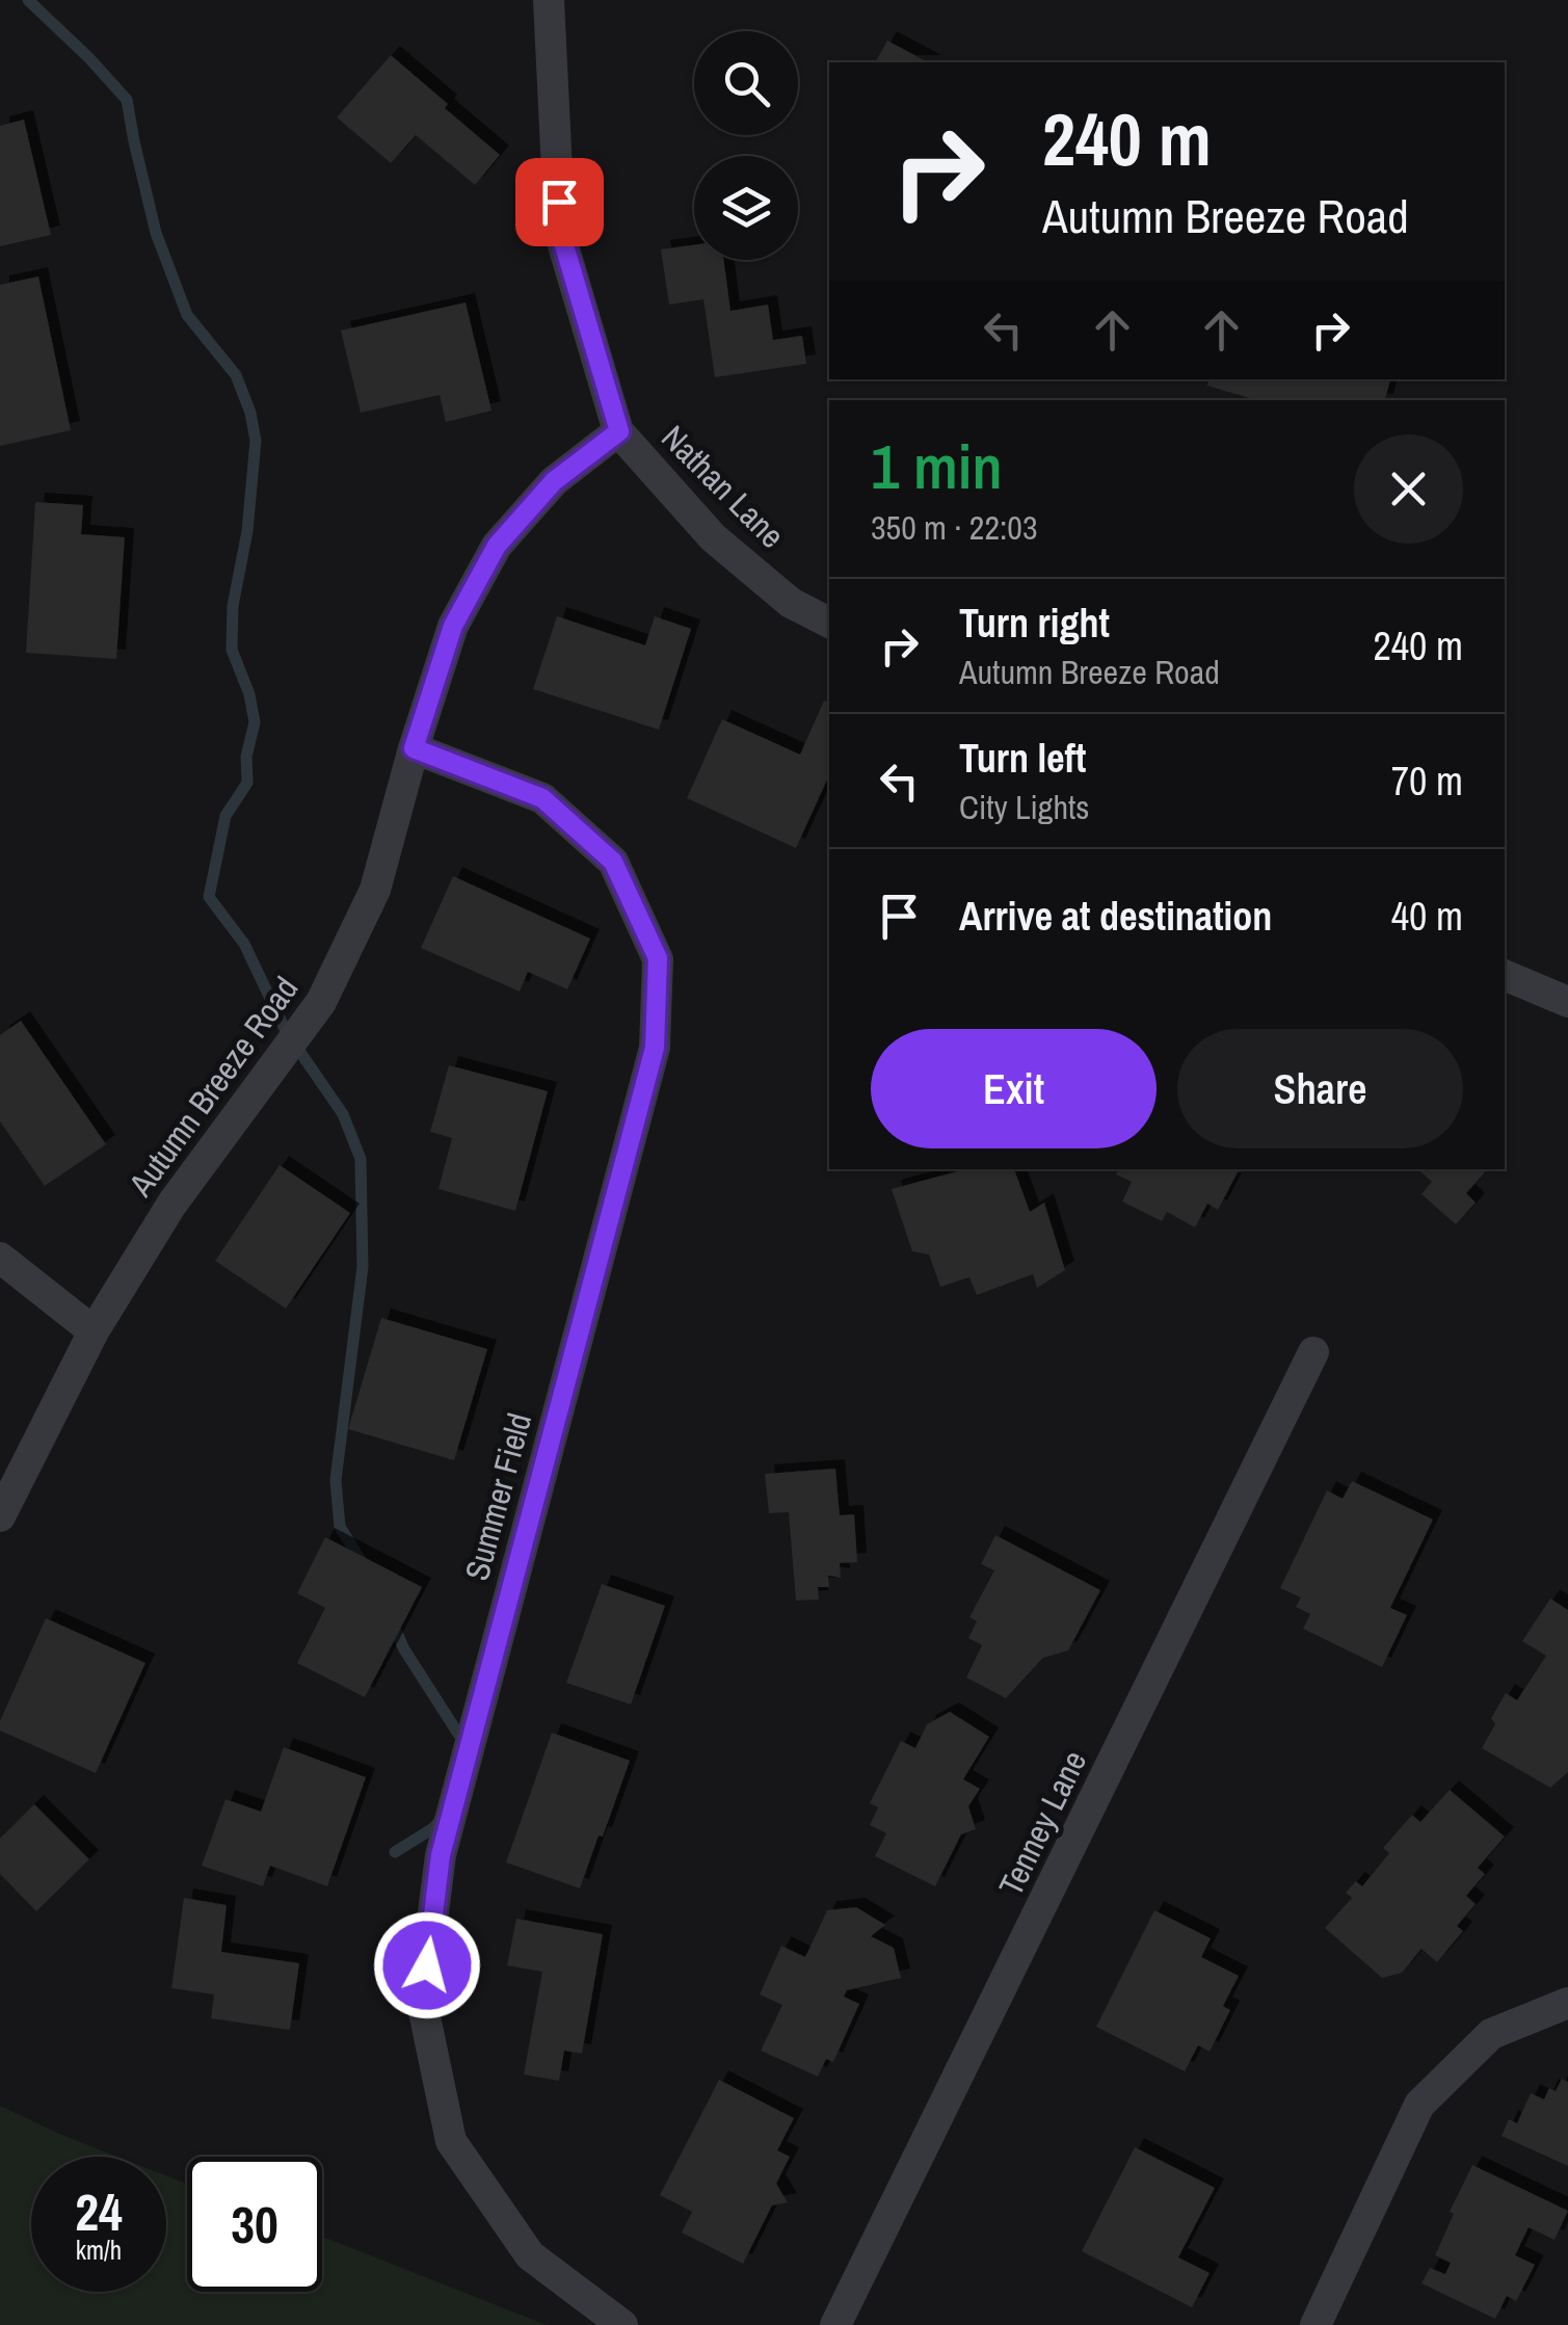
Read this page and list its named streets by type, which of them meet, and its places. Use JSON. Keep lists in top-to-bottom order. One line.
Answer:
{"streets":{"street":["Nathan Lane","Autumn Breeze Road","Summer Field","Tenney Lane"]},"crossings":[["Nathan Lane","Autumn Breeze Road"],["Autumn Breeze Road","Summer Field"]],"page":{"turn":["240 m","Autumn Breeze Road"],"heading":["1 min","350 m · 22:03"],"list":[{"name":"Turn right","note":"Autumn Breeze Road","value":"240 m"},{"name":"Turn left","note":"City Lights","value":"70 m"},{"name":"Arrive at destination","value":"40 m"}],"buttons":["Exit","Share"],"speed":"24 km/h","limit":"30"}}
